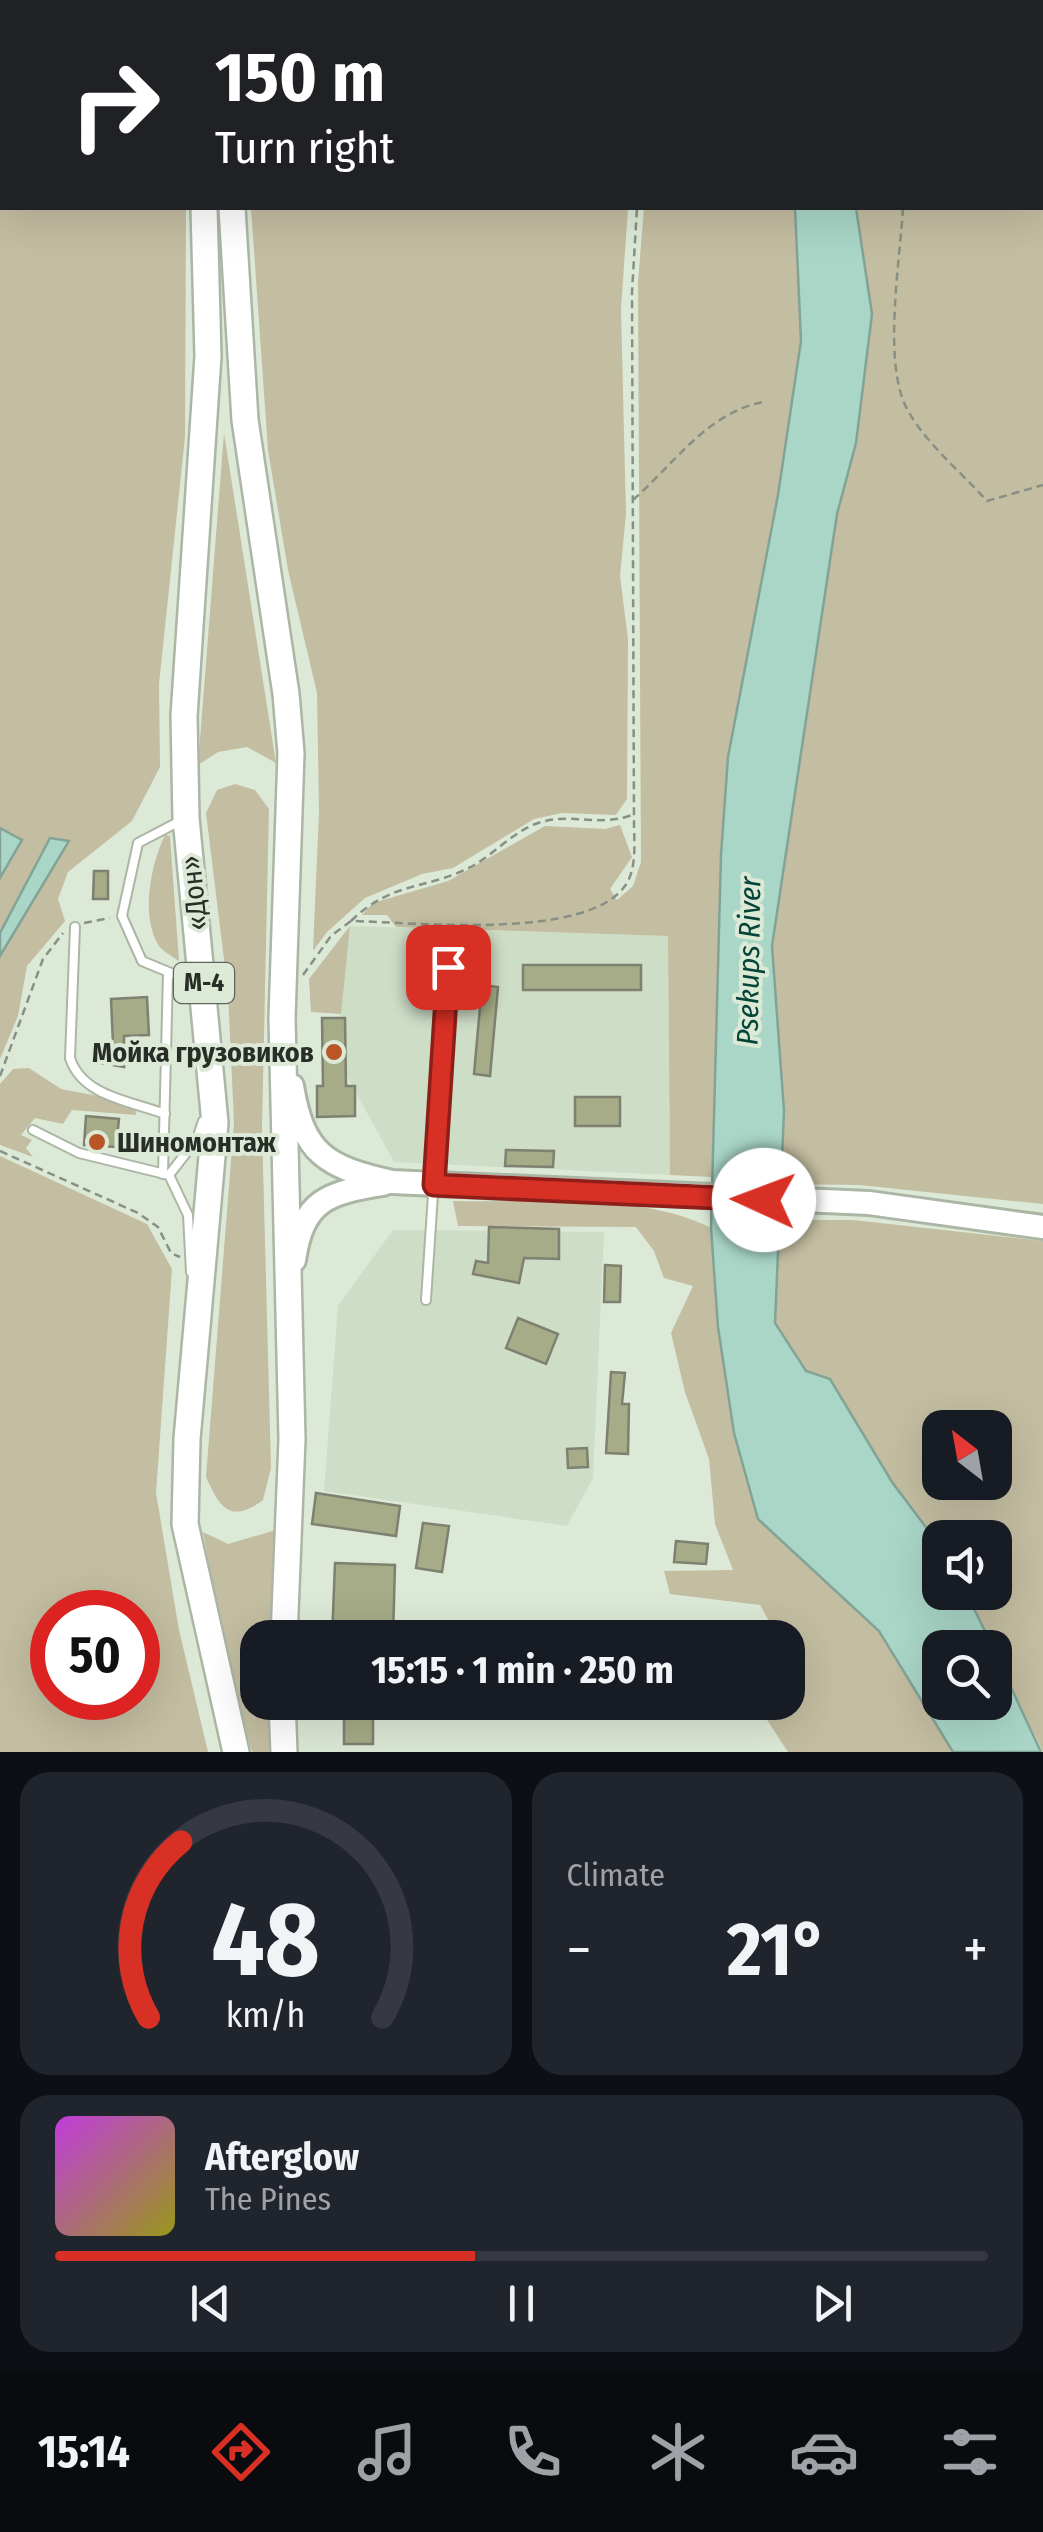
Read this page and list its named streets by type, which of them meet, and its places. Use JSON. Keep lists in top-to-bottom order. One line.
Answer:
{"streets":{"highway":["«Дон»","М-4"]},"crossings":[["«Дон»","М-4"]],"water":["Psekups River"],"places":["Мойка грузовиков","Шиномонтаж"],"north":"top left","page":{"turn":["150 m","Turn right"],"limit":"50","trip":"15:15 · 1 min · 250 m","tile":"Climate","heat":["−","21°","+"],"song":["Afterglow","The Pines"],"tabs":"15:14","gauge":["48","km/h"]}}
